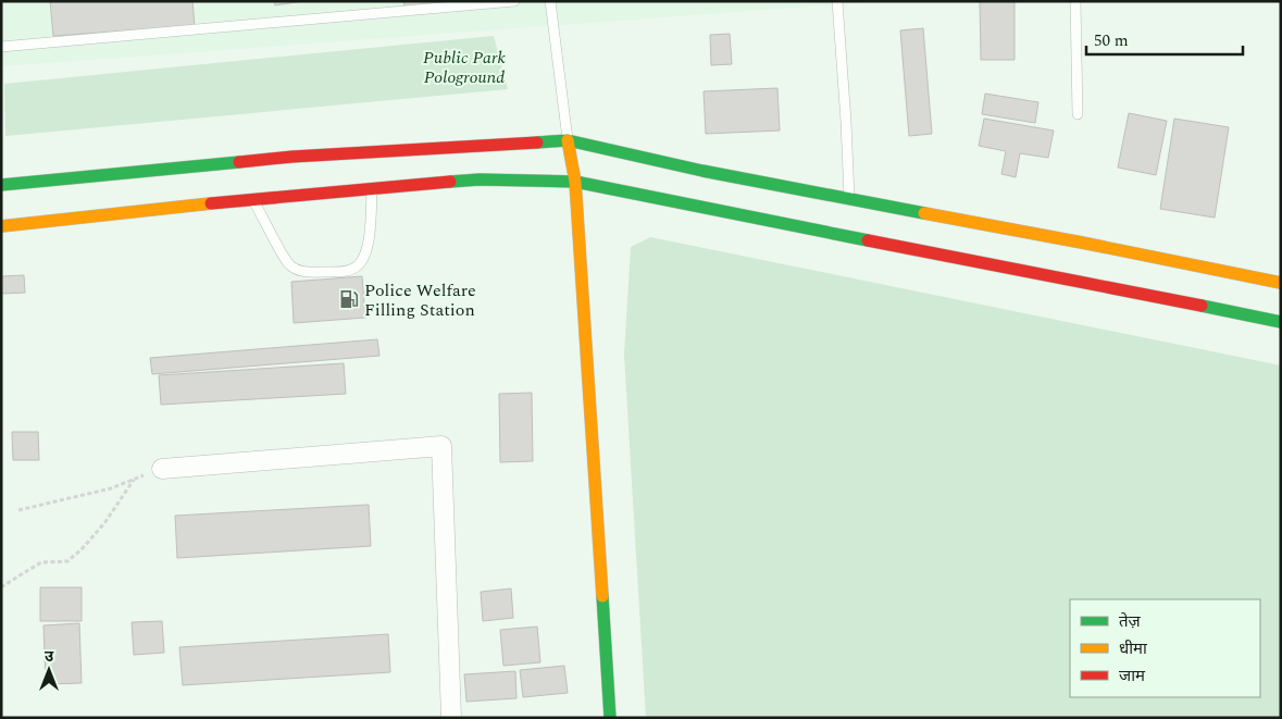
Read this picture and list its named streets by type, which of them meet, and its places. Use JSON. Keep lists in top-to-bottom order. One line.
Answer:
{"parks":["Public Park Pologround"],"places":{"fuel station":["Police Welfare Filling Station"]},"legend":["तेज़","धीमा","जाम"],"scale_bar":"50 m","north":"top"}
